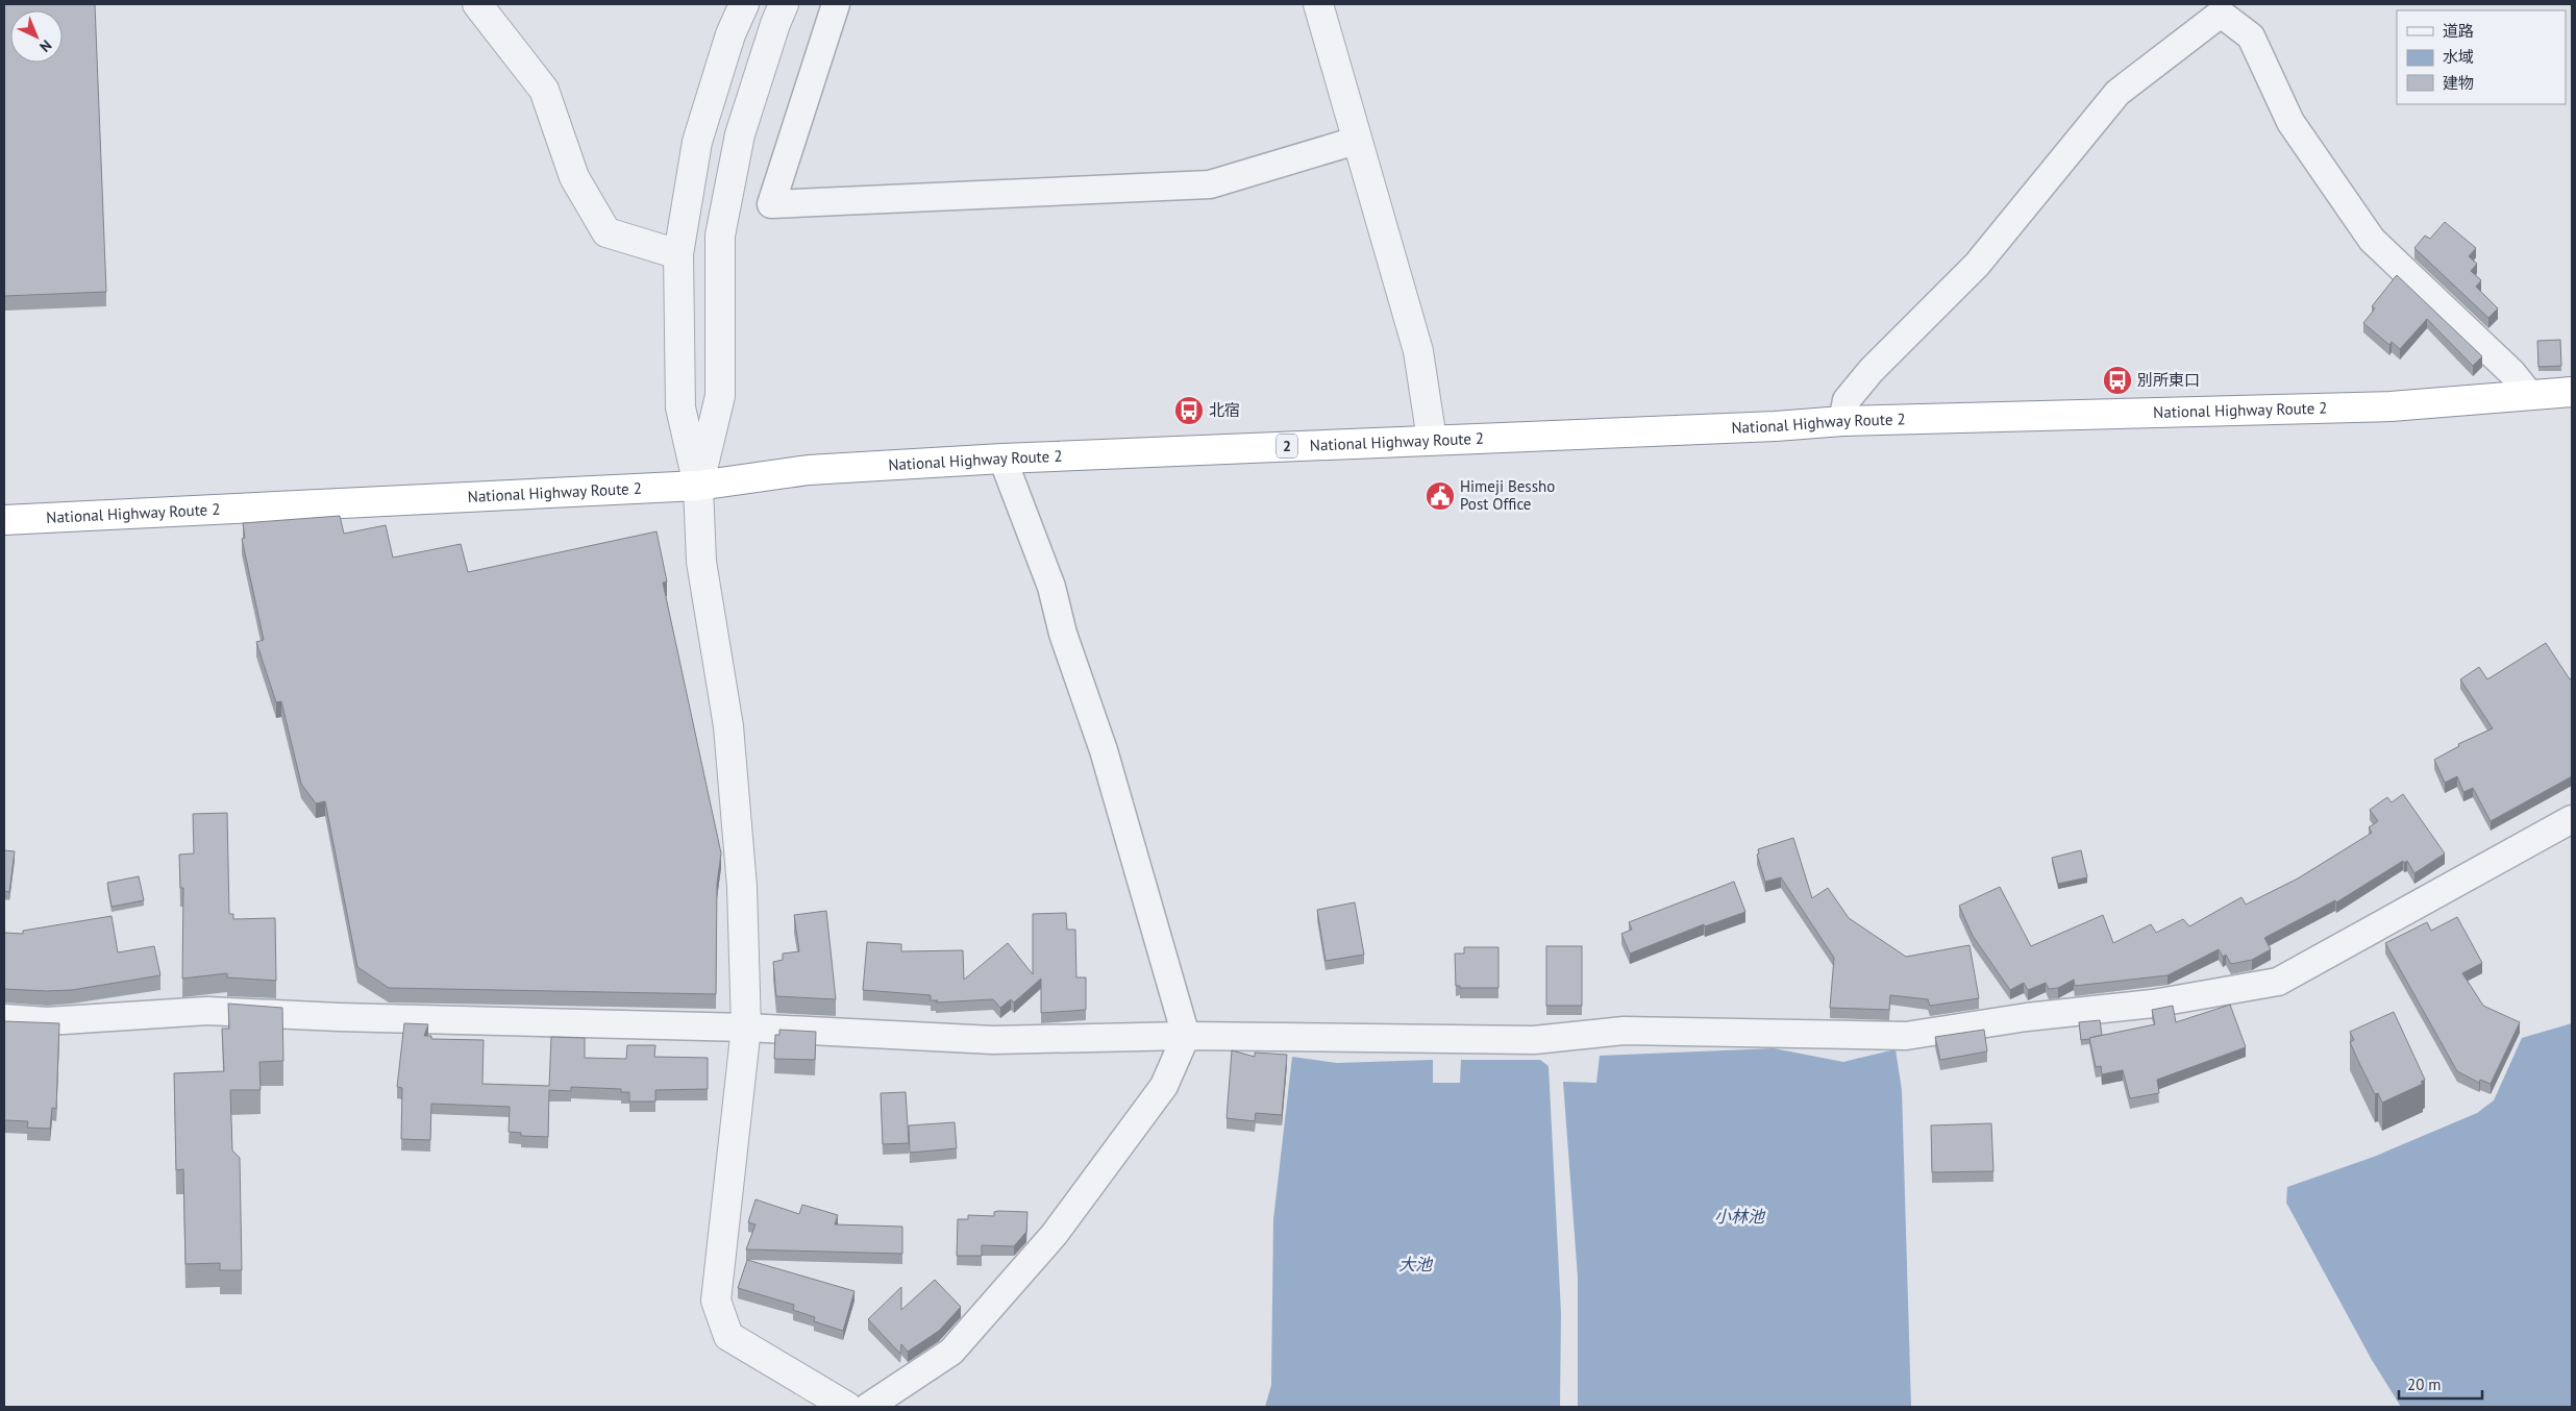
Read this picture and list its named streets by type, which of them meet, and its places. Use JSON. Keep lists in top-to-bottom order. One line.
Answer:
{"streets":{"highway":["National Highway Route 2","2"]},"water":["小林池","大池"],"places":{"bus stop":["別所東口","北宿"],"public building":["Himeji Bessho Post Office"]},"legend":["道路","水域","建物"],"scale_bar":"20 m","north":"bottom right"}
